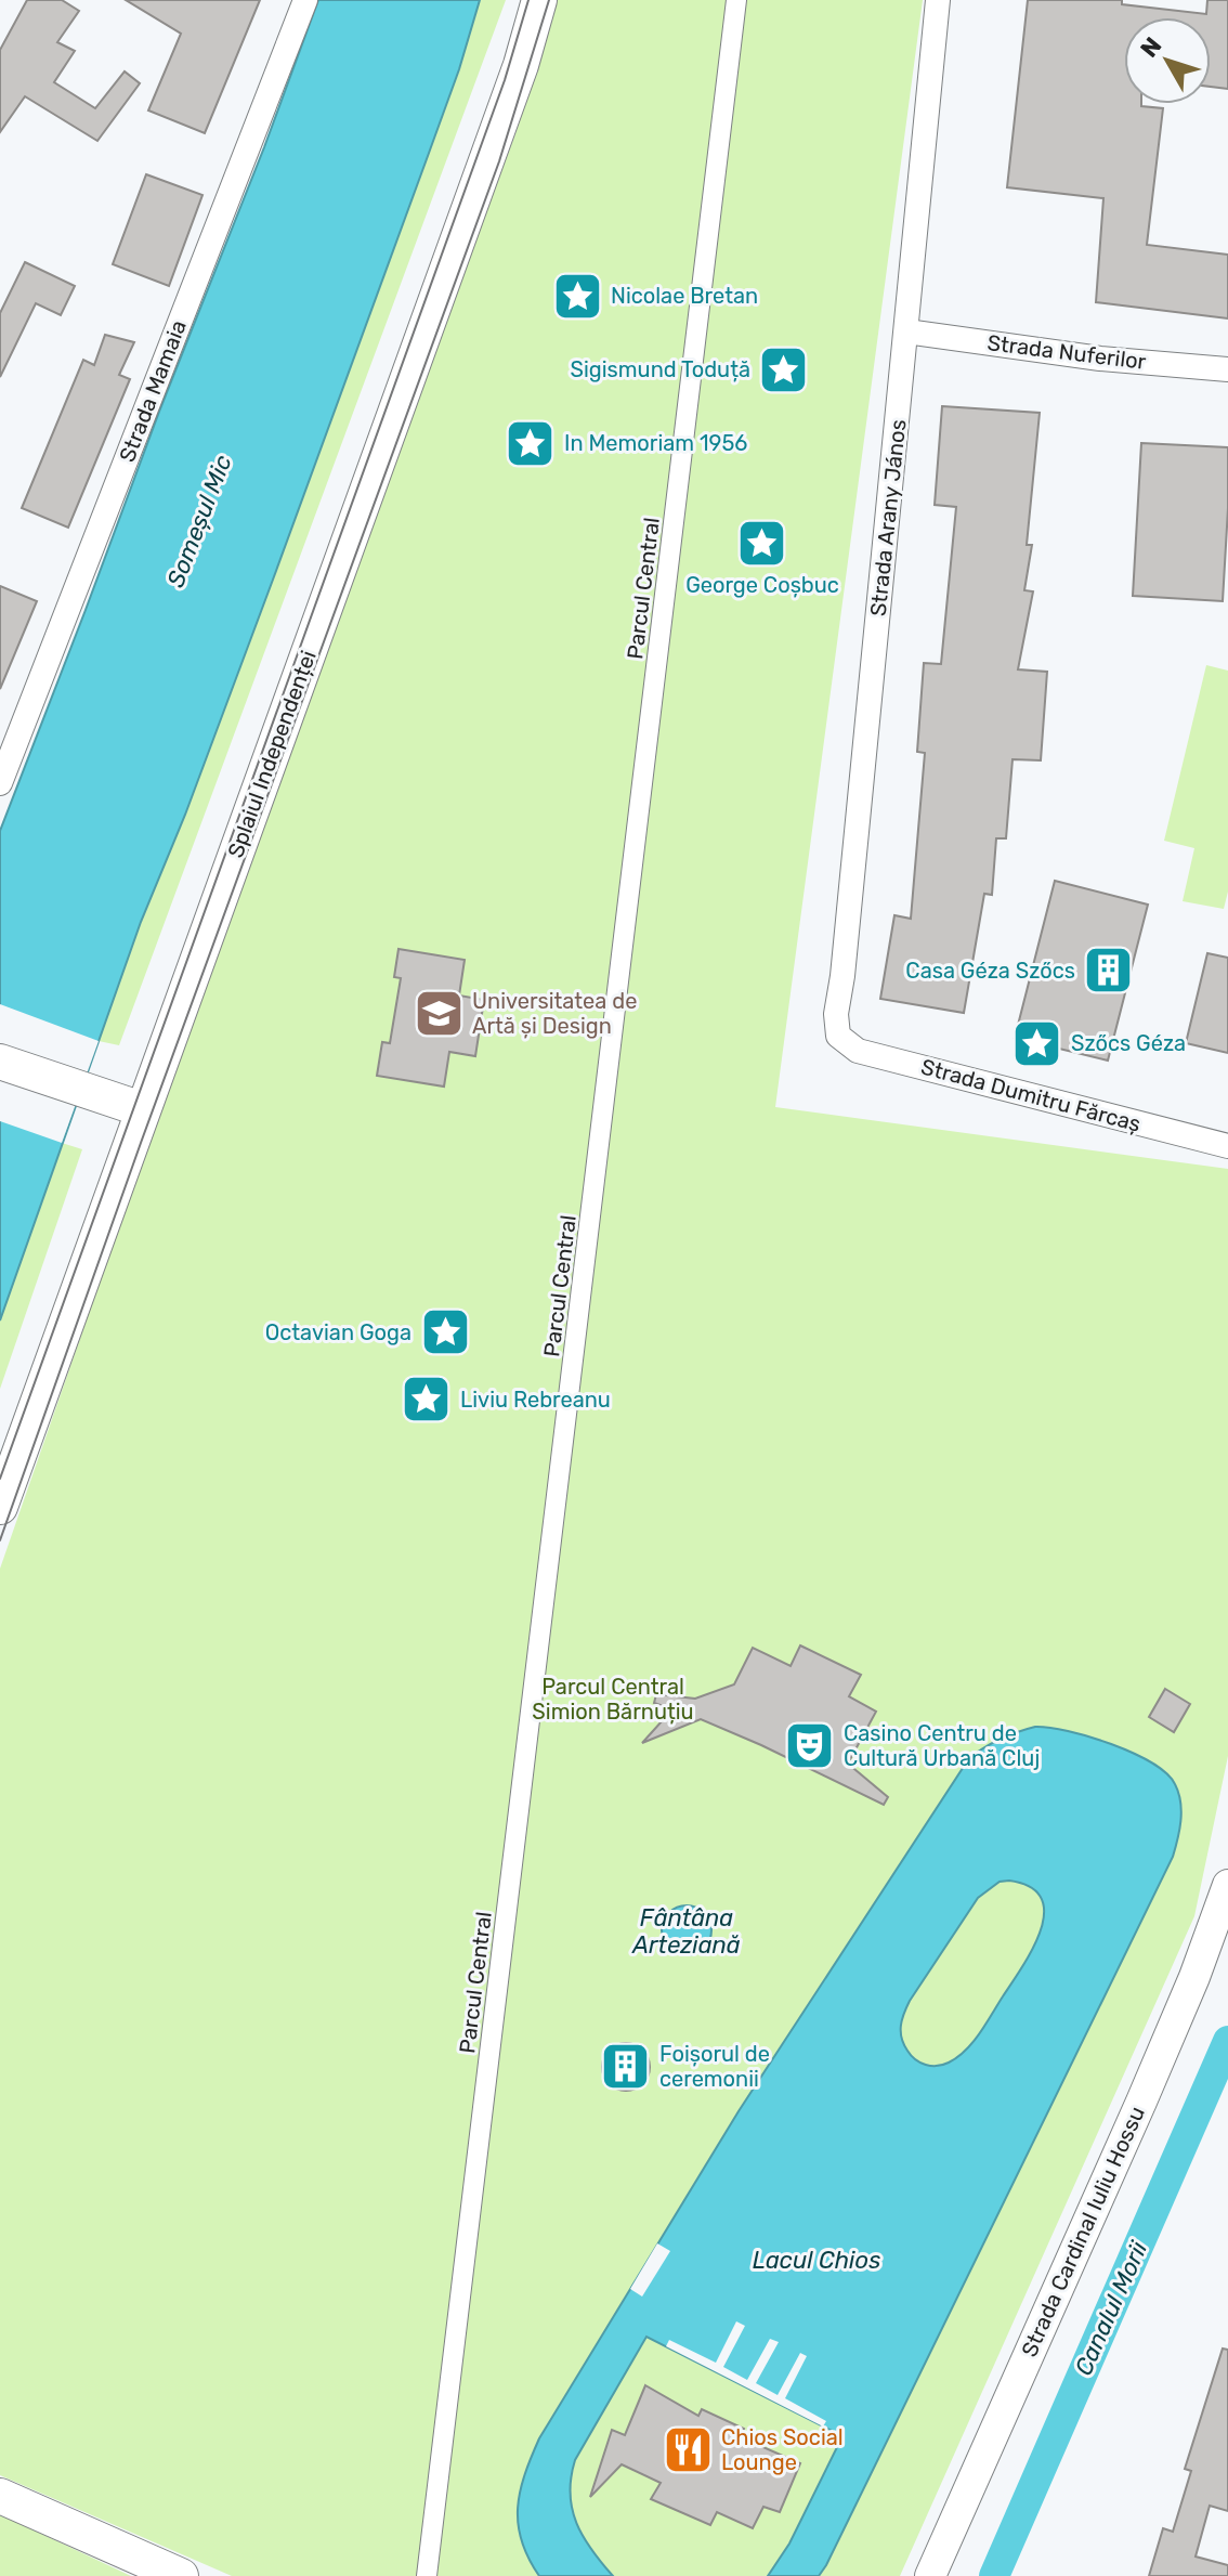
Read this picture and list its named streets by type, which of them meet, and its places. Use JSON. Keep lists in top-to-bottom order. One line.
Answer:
{"streets":{"main road":["Splaiul Independenței"],"street":["Strada Nuferilor","Strada Mamaia","Strada Arany János","Parcul Central","Strada Dumitru Fărcaș","Strada Cardinal Iuliu Hossu"]},"crossings":[["Strada Nuferilor","Strada Arany János"],["Strada Arany János","Strada Dumitru Fărcaș"]],"water":["Someșul Mic","Fântâna Arteziană","Lacul Chios","Canalul Morii"],"parks":["Parcul Central Simion Bărnuțiu"],"places":{"place":["Nicolae Bretan","Sigismund Toduță","In Memoriam 1956","George Coșbuc","Szőcs Géza","Octavian Goga","Liviu Rebreanu"],"building":["Casa Géza Szőcs","Foișorul de ceremonii"],"school or university":["Universitatea de Artă și Design"],"theatre":["Casino Centru de Cultură Urbană Cluj"],"restaurant":["Chios Social Lounge"]},"north":"top left"}
